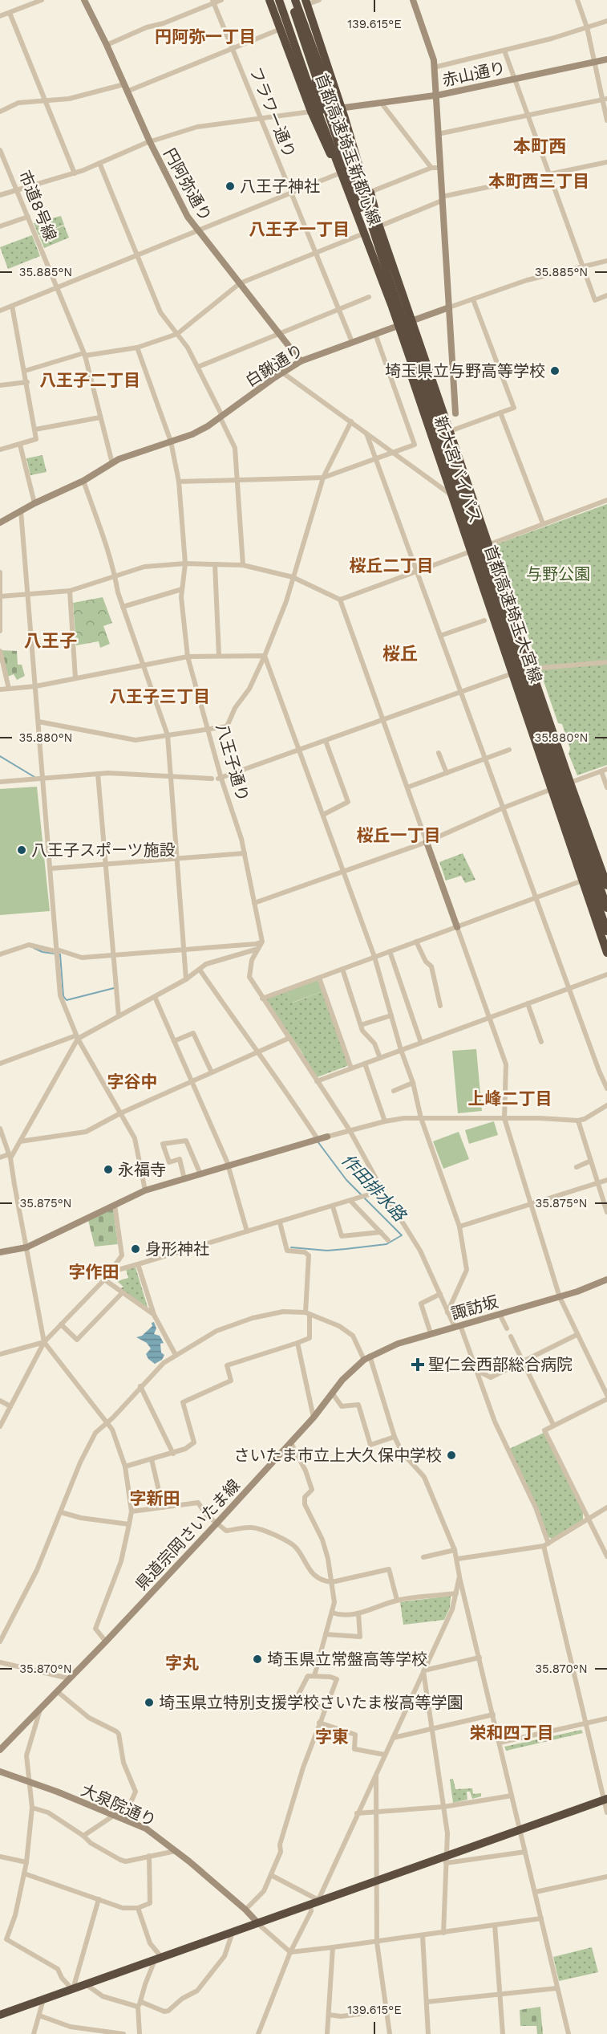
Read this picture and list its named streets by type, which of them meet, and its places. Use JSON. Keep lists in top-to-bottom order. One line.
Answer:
{"streets":{"highway":["首都高速埼玉新都心線","新大宮バイパス","首都高速埼玉大宮線"],"street":["赤山通り","フラワー通り","円阿弥通り","市道8号線","白鍬通り","八王子通り","諏訪坂","県道宗岡さいたま線","大泉院通り"]},"crossings":[["赤山通り","新大宮バイパス"],["フラワー通り","白鍬通り"],["首都高速埼玉新都心線","新大宮バイパス"],["首都高速埼玉新都心線","首都高速埼玉大宮線"],["円阿弥通り","白鍬通り"],["市道8号線","白鍬通り"],["白鍬通り","新大宮バイパス"],["白鍬通り","八王子通り"],["諏訪坂","県道宗岡さいたま線"]],"districts":["円阿弥一丁目","本町西","本町西三丁目","八王子一丁目","八王子二丁目","桜丘二丁目","八王子","桜丘","八王子三丁目","桜丘一丁目","字谷中","上峰二丁目","字作田","字新田","字丸","栄和四丁目","字東"],"water":["作田排水路"],"parks":["与野公園"],"places":{"other":["八王子神社","埼玉県立与野高等学校","八王子スポーツ施設","永福寺","身形神社","さいたま市立上大久保中学校","埼玉県立常盤高等学校","埼玉県立特別支援学校さいたま桜高等学園"],"health":["聖仁会西部総合病院"]},"coordinates":["139.615°E","35.885°N","35.880°N","35.875°N","35.870°N"]}
